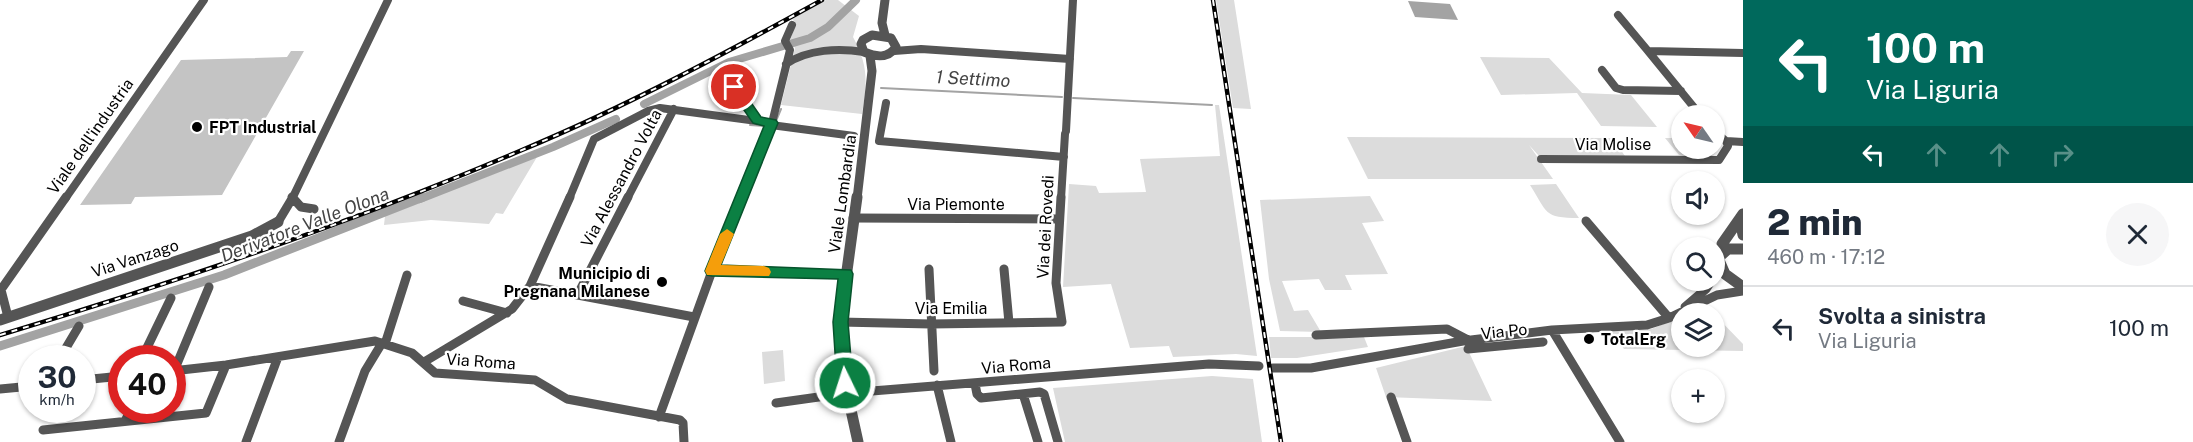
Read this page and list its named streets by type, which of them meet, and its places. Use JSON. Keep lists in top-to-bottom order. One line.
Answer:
{"streets":{"street":["Viale dell'industria","Via Molise","Via Alessandro Volta","Viale Lombardia","Via Piemonte","Via dei Rovedi","Via Vanzago","Via Emilia","Via Po","Via Roma"]},"crossings":[["Viale dell'industria","Via Vanzago"],["Viale Lombardia","Via Piemonte"],["Viale Lombardia","Via Emilia"],["Viale Lombardia","Via Roma"],["Via Piemonte","Via dei Rovedi"],["Via dei Rovedi","Via Emilia"]],"water":["1 Settimo","Derivatore Valle Olona"],"places":["FPT Industrial","Municipio di Pregnana Milanese","TotalErg"],"north":"top left","page":{"turn":["100 m","Via Liguria"],"map_buttons":"+","heading":["2 min","460 m · 17:12"],"list":[{"name":"Svolta a sinistra","note":"Via Liguria","value":"100 m"}],"speed":"30 km/h","limit":"40"}}
